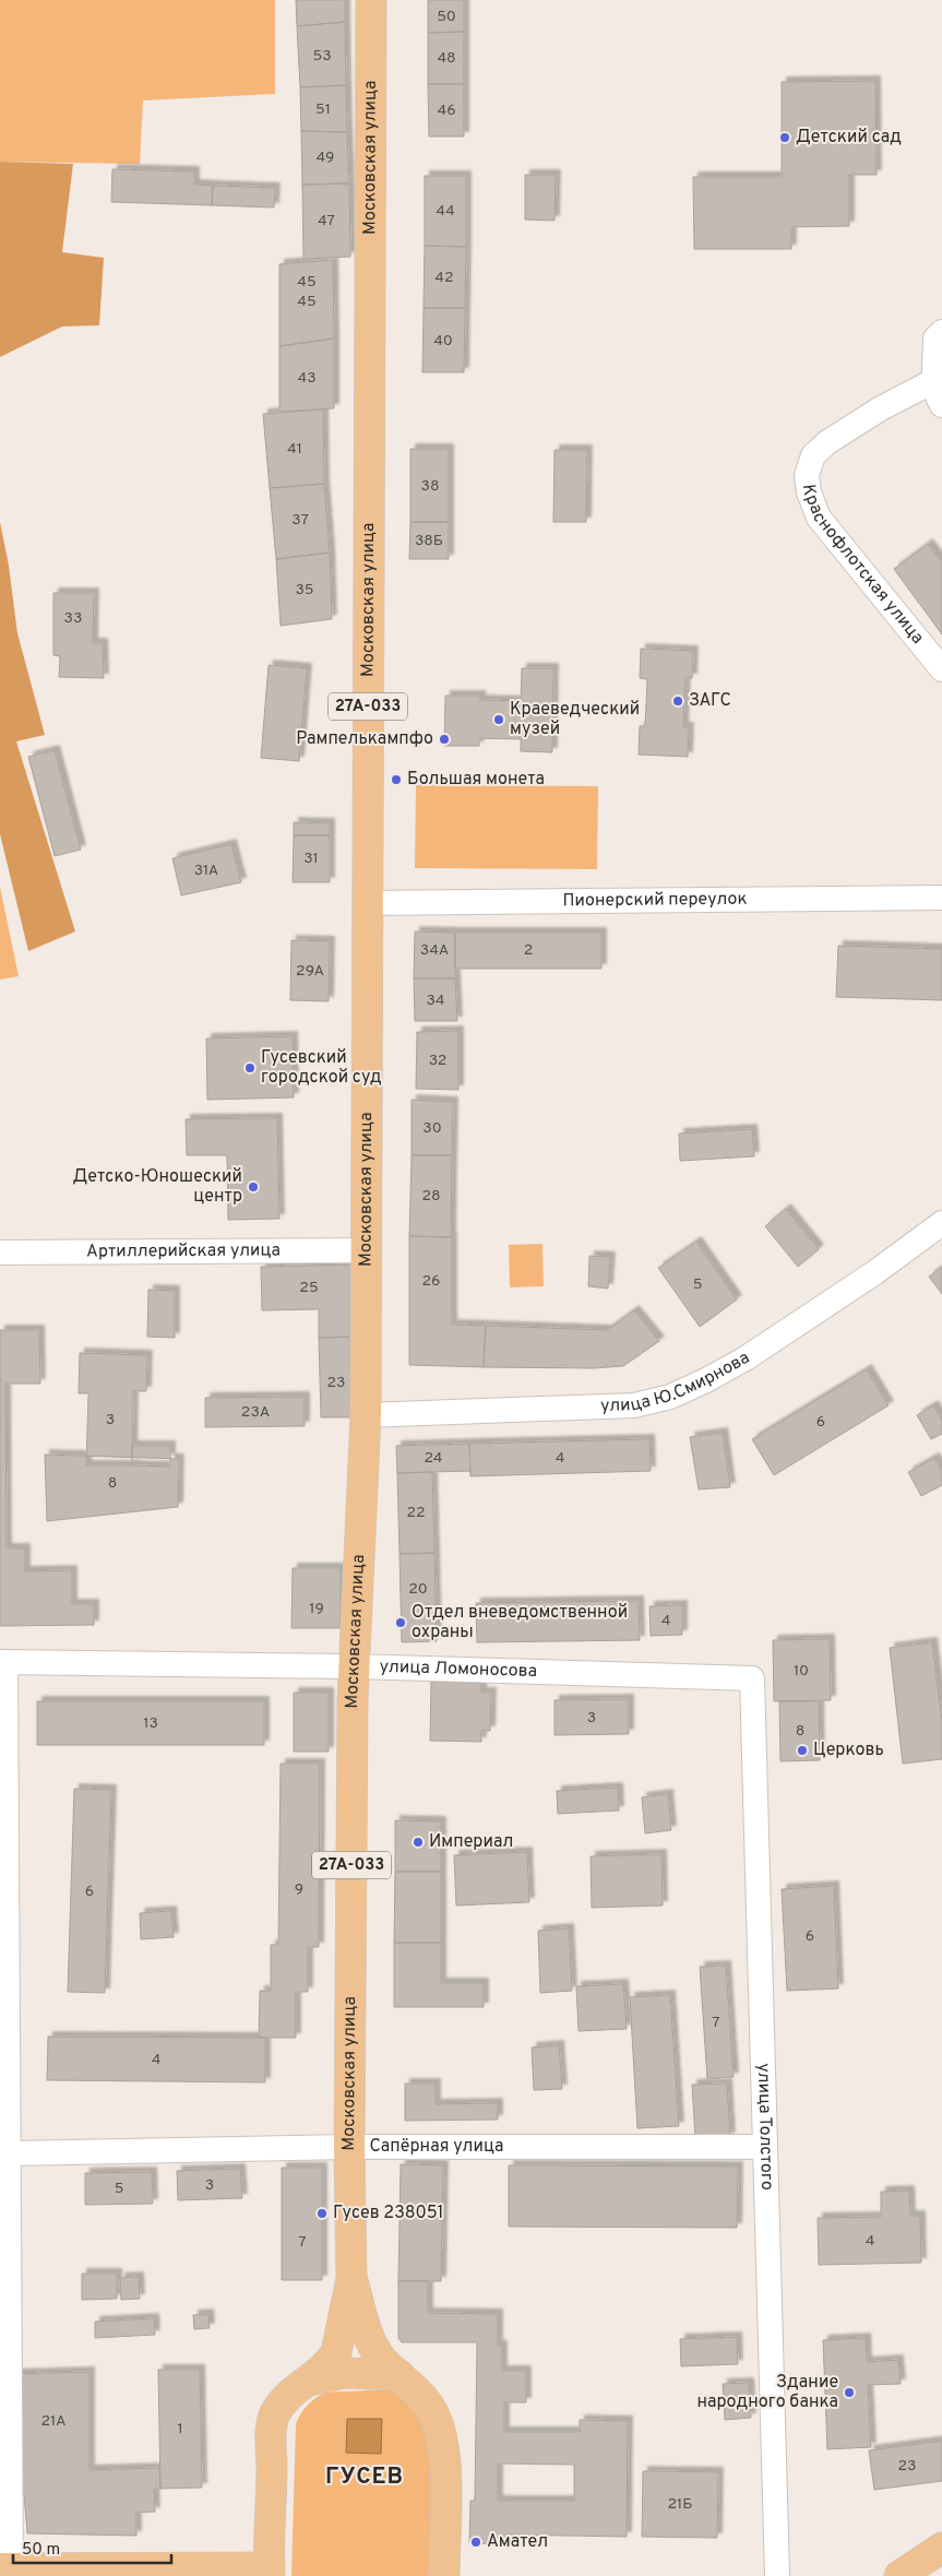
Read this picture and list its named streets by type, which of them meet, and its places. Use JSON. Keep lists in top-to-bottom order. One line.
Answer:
{"streets":{"main road":["Московская улица","27А-033"],"street":["Краснофлотская улица","Пионерский переулок","Артиллерийская улица","улица Ю.Смирнова","улица Ломоносова","улица Толстого","Сапёрная улица"]},"crossings":[["Московская улица","Пионерский переулок"],["Московская улица","Артиллерийская улица"],["Московская улица","улица Ю.Смирнова"],["Московская улица","улица Ломоносова"],["Московская улица","Сапёрная улица"],["улица Ломоносова","улица Толстого"],["улица Толстого","Сапёрная улица"]],"districts":["ГУСЕВ"],"places":["Детский сад","ЗАГС","Краеведческий музей","Рампелькампфо","Большая монета","Гусевский городской суд","Детско-Юношеский центр","Отдел вневедомственной охраны","Церковь","Империал","Гусев 238051","Здание народного банка","Амател"],"house_numbers":["50","53","48","51","46","49","44","47","42","45","45","40","43","41","38","37","38Б","35","33","31","31А","34А","2","29А","34","32","30","28","26","5","25","23","23А","3","6","24","4","8","22","20","19","4","10","3","13","8","9","6","6","7","4","3","5","4","7","21А","1","23","21Б"],"scale_bar":"50 m"}
